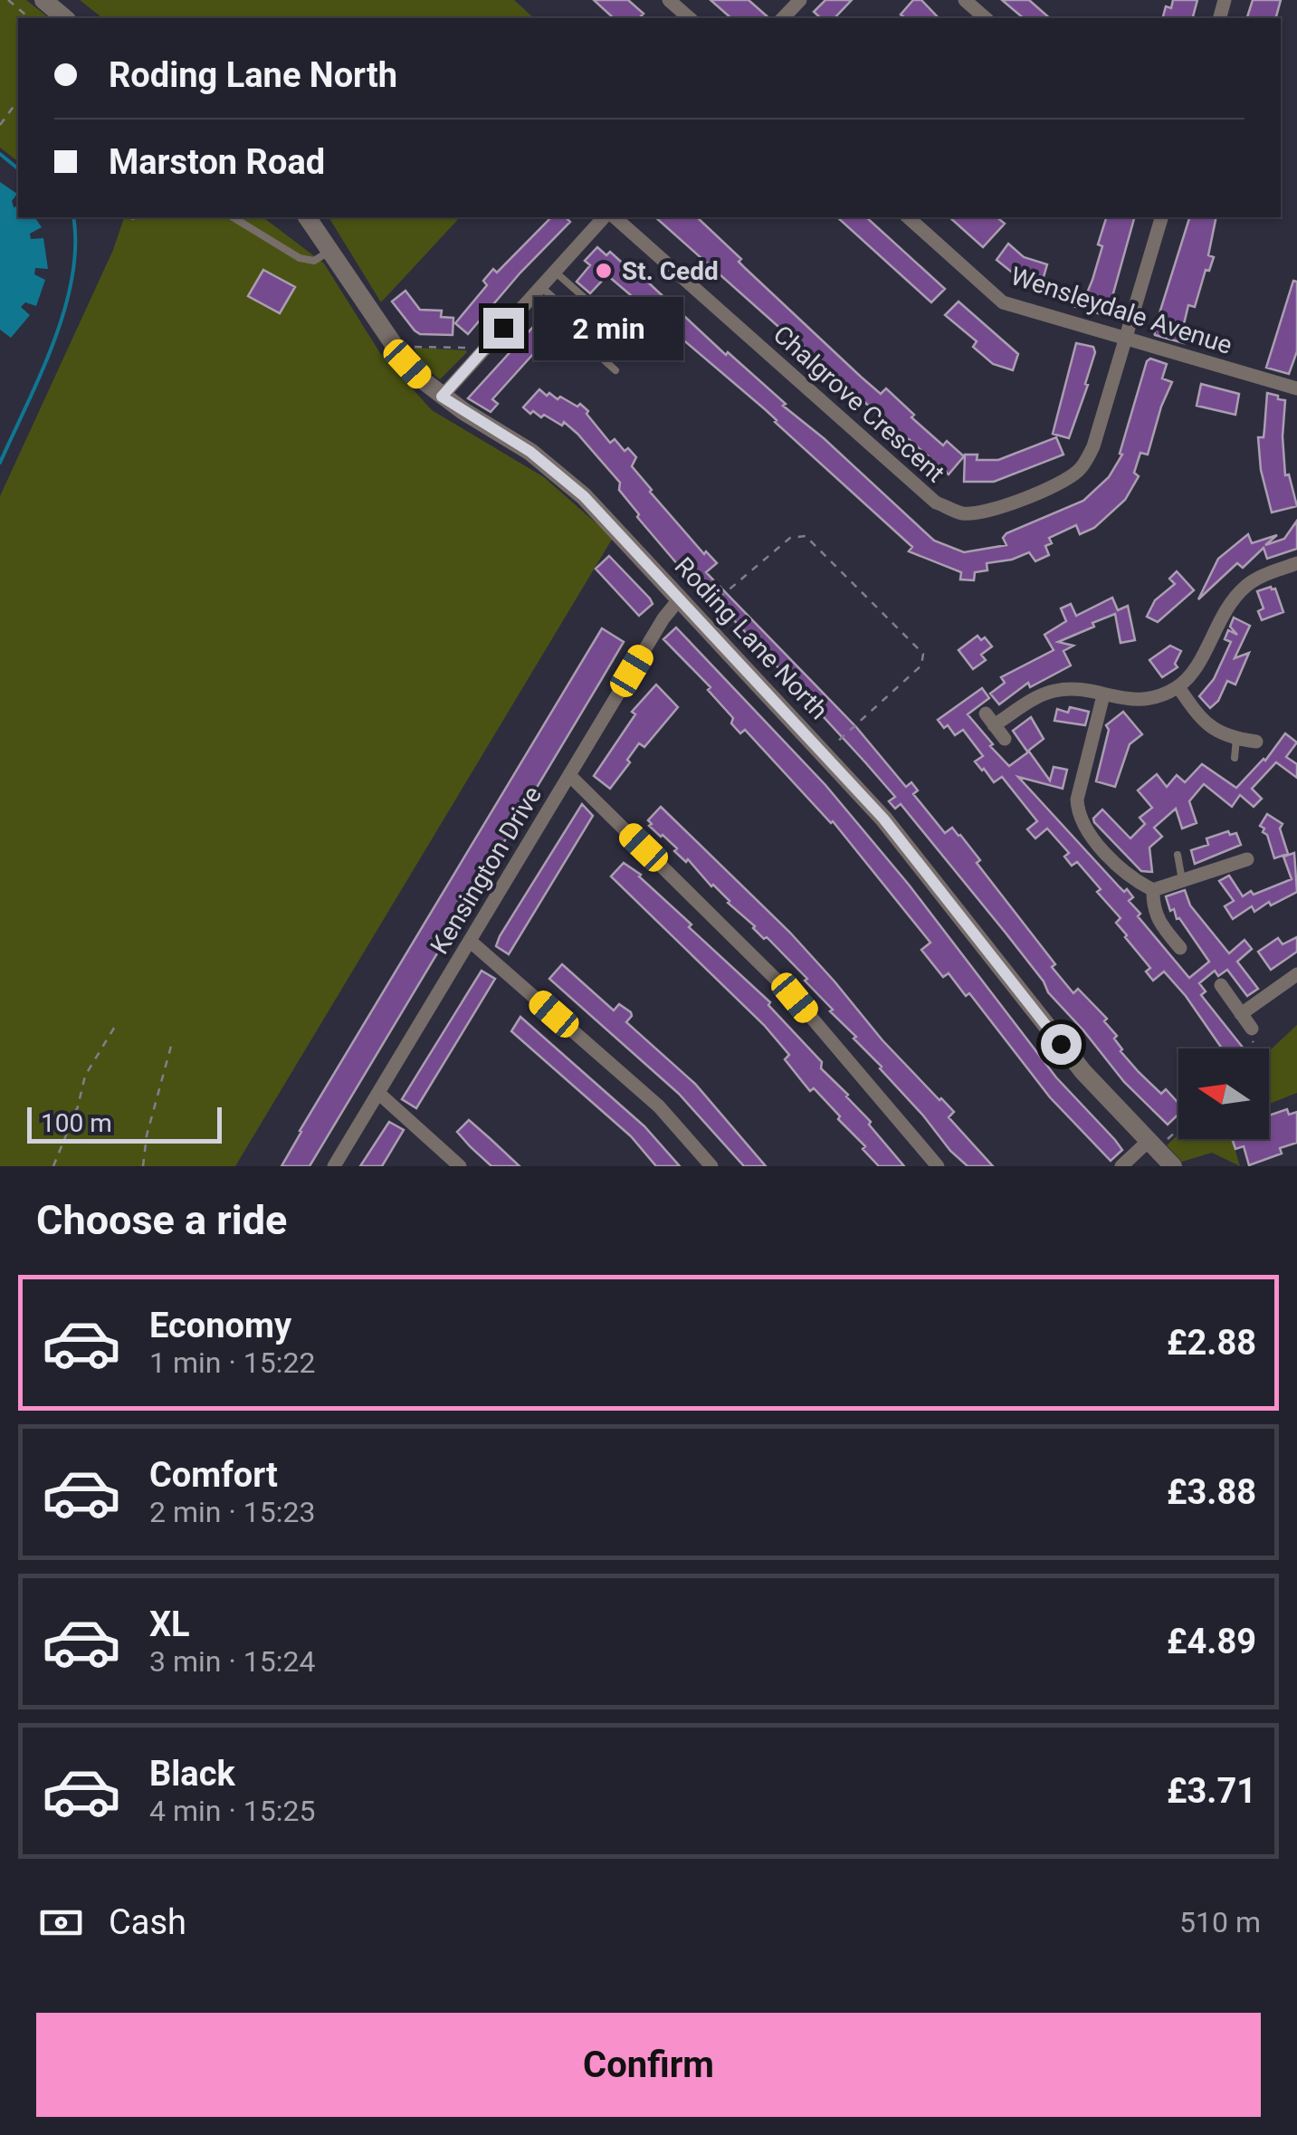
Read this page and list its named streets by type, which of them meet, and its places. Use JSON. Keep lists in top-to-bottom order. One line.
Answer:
{"streets":{"street":["Wensleydale Avenue","Chalgrove Crescent","Roding Lane North","Kensington Drive"]},"crossings":[["Wensleydale Avenue","Chalgrove Crescent"],["Roding Lane North","Kensington Drive"]],"places":["St. Cedd"],"scale_bar":"100 m","north":"left","page":{"banner":["Roding Lane North","Marston Road"],"bubble":"2 min","scale":"100 m","heading":"Choose a ride","list":[{"name":"Economy","note":"1 min · 15:22","value":"£2.88"},{"name":"Comfort","note":"2 min · 15:23","value":"£3.88"},{"name":"XL","note":"3 min · 15:24","value":"£4.89"},{"name":"Black","note":"4 min · 15:25","value":"£3.71"}],"pay":["Cash","510 m"],"buttons":"Confirm"}}
